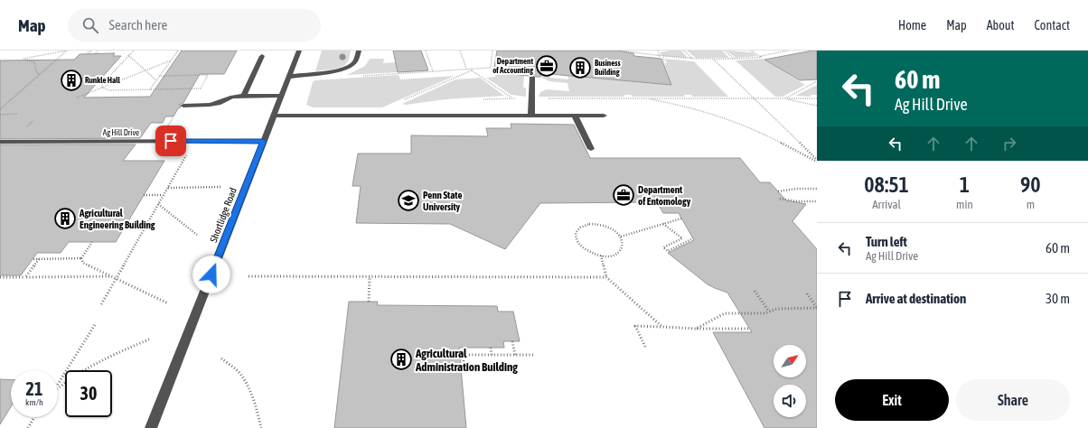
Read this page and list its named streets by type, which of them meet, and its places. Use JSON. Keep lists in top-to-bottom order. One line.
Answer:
{"streets":{"street":["Ag Hill Drive","Shortlidge Road"]},"crossings":[["Ag Hill Drive","Shortlidge Road"]],"places":{"office":["Department of Accounting","Department of Entomology"],"building":["Business Building","Runkle Hall","Agricultural Engineering Building","Agricultural Administration Building"],"school or university":["Penn State University"]},"north":"top right","page":{"header":"Map","search":"Search here","nav":["Home","Map","About","Contact"],"turn":["60 m","Ag Hill Drive"],"eta":["08:51","Arrival","1","min","90","m"],"list":[{"name":"Turn left","note":"Ag Hill Drive","value":"60 m"},{"name":"Arrive at destination","value":"30 m"}],"speed":"21 km/h","limit":"30","buttons":["Exit","Share"]}}
